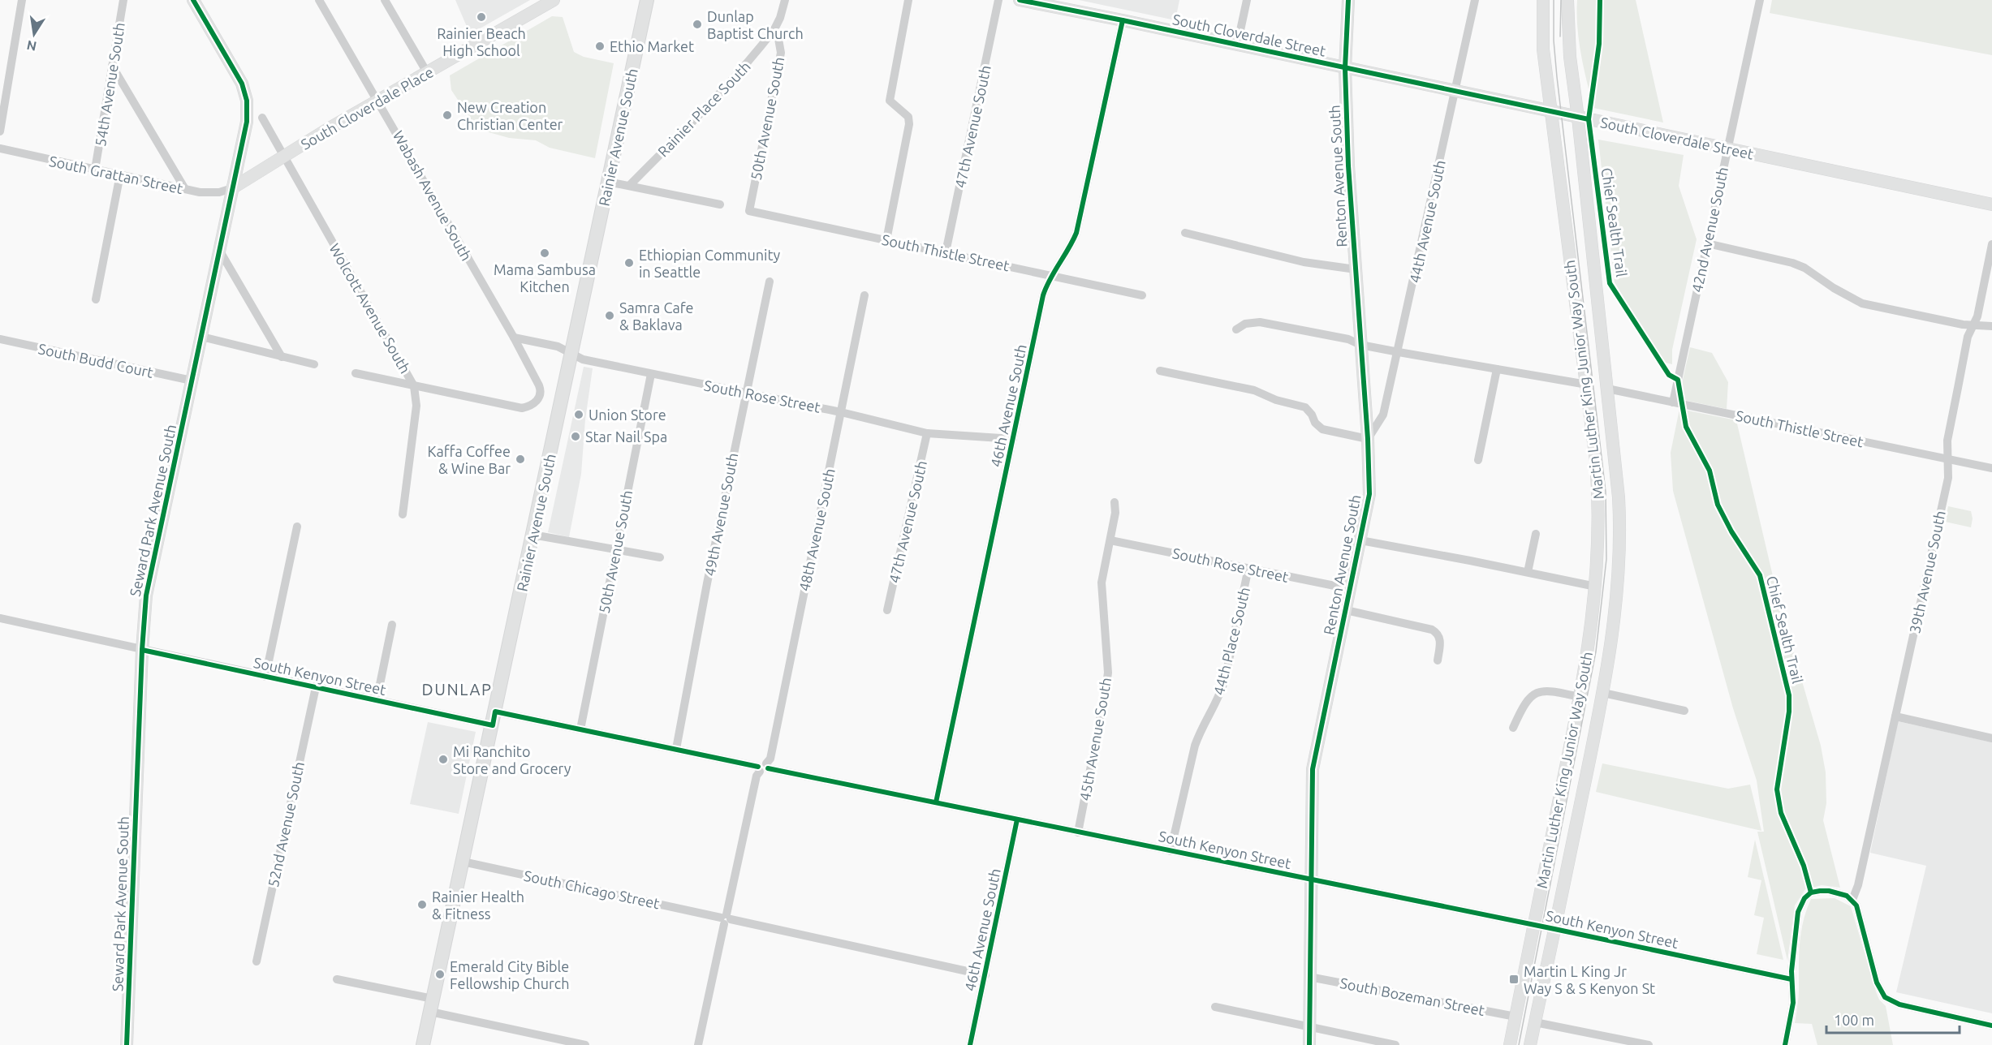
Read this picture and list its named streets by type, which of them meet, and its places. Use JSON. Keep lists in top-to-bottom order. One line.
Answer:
{"streets":{"main road":["South Cloverdale Street","South Cloverdale Place","Rainier Avenue South","Renton Avenue South","Martin Luther King Junior Way South","Seward Park Avenue South"],"street":["54th Avenue South","Rainier Place South","50th Avenue South","47th Avenue South","South Grattan Street","Wabash Avenue South","44th Avenue South","42nd Avenue South","South Thistle Street","Wolcott Avenue South","South Budd Court","South Rose Street","46th Avenue South","49th Avenue South","48th Avenue South","39th Avenue South","44th Place South","South Kenyon Street","45th Avenue South","52nd Avenue South","South Chicago Street","South Bozeman Street"],"cycle path":["Chief Sealth Trail"]},"crossings":[["South Cloverdale Street","Renton Avenue South"],["South Cloverdale Street","44th Avenue South"],["South Cloverdale Street","42nd Avenue South"],["South Cloverdale Street","Martin Luther King Junior Way South"],["South Cloverdale Street","46th Avenue South"],["54th Avenue South","South Grattan Street"],["South Cloverdale Place","South Grattan Street"],["South Cloverdale Place","Wabash Avenue South"],["South Cloverdale Place","Wolcott Avenue South"],["South Cloverdale Place","Seward Park Avenue South"],["Rainier Place South","50th Avenue South"],["50th Avenue South","South Thistle Street"],["50th Avenue South","South Rose Street"],["50th Avenue South","South Kenyon Street"],["47th Avenue South","South Thistle Street"],["47th Avenue South","South Rose Street"],["Rainier Avenue South","South Rose Street"],["Rainier Avenue South","South Kenyon Street"],["Rainier Avenue South","South Chicago Street"],["South Grattan Street","Seward Park Avenue South"],["Renton Avenue South","44th Avenue South"],["Renton Avenue South","South Rose Street"],["Renton Avenue South","South Kenyon Street"],["Renton Avenue South","South Bozeman Street"],["Wabash Avenue South","Wolcott Avenue South"],["Wabash Avenue South","South Rose Street"],["42nd Avenue South","South Thistle Street"],["South Thistle Street","Martin Luther King Junior Way South"],["South Thistle Street","46th Avenue South"],["South Thistle Street","39th Avenue South"],["South Budd Court","Seward Park Avenue South"],["Martin Luther King Junior Way South","South Kenyon Street"],["Martin Luther King Junior Way South","South Bozeman Street"],["South Rose Street","46th Avenue South"],["South Rose Street","49th Avenue South"],["South Rose Street","48th Avenue South"],["South Rose Street","44th Place South"],["South Rose Street","45th Avenue South"],["46th Avenue South","South Kenyon Street"],["46th Avenue South","South Chicago Street"],["Seward Park Avenue South","South Kenyon Street"],["49th Avenue South","South Kenyon Street"],["48th Avenue South","South Kenyon Street"],["48th Avenue South","South Chicago Street"],["44th Place South","South Kenyon Street"],["South Kenyon Street","45th Avenue South"],["South Kenyon Street","52nd Avenue South"]],"districts":["DUNLAP"],"places":{"other":["Rainier Beach High School","Dunlap Baptist Church","Ethio Market","New Creation Christian Center","Mama Sambusa Kitchen","Ethiopian Community in Seattle","Samra Cafe & Baklava","Union Store","Star Nail Spa","Kaffa Coffee & Wine Bar","Mi Ranchito Store and Grocery","Rainier Health & Fitness","Emerald City Bible Fellowship Church"],"transit":["Martin L King Jr Way S & S Kenyon St"]},"scale_bar":"100 m","north":"bottom"}
